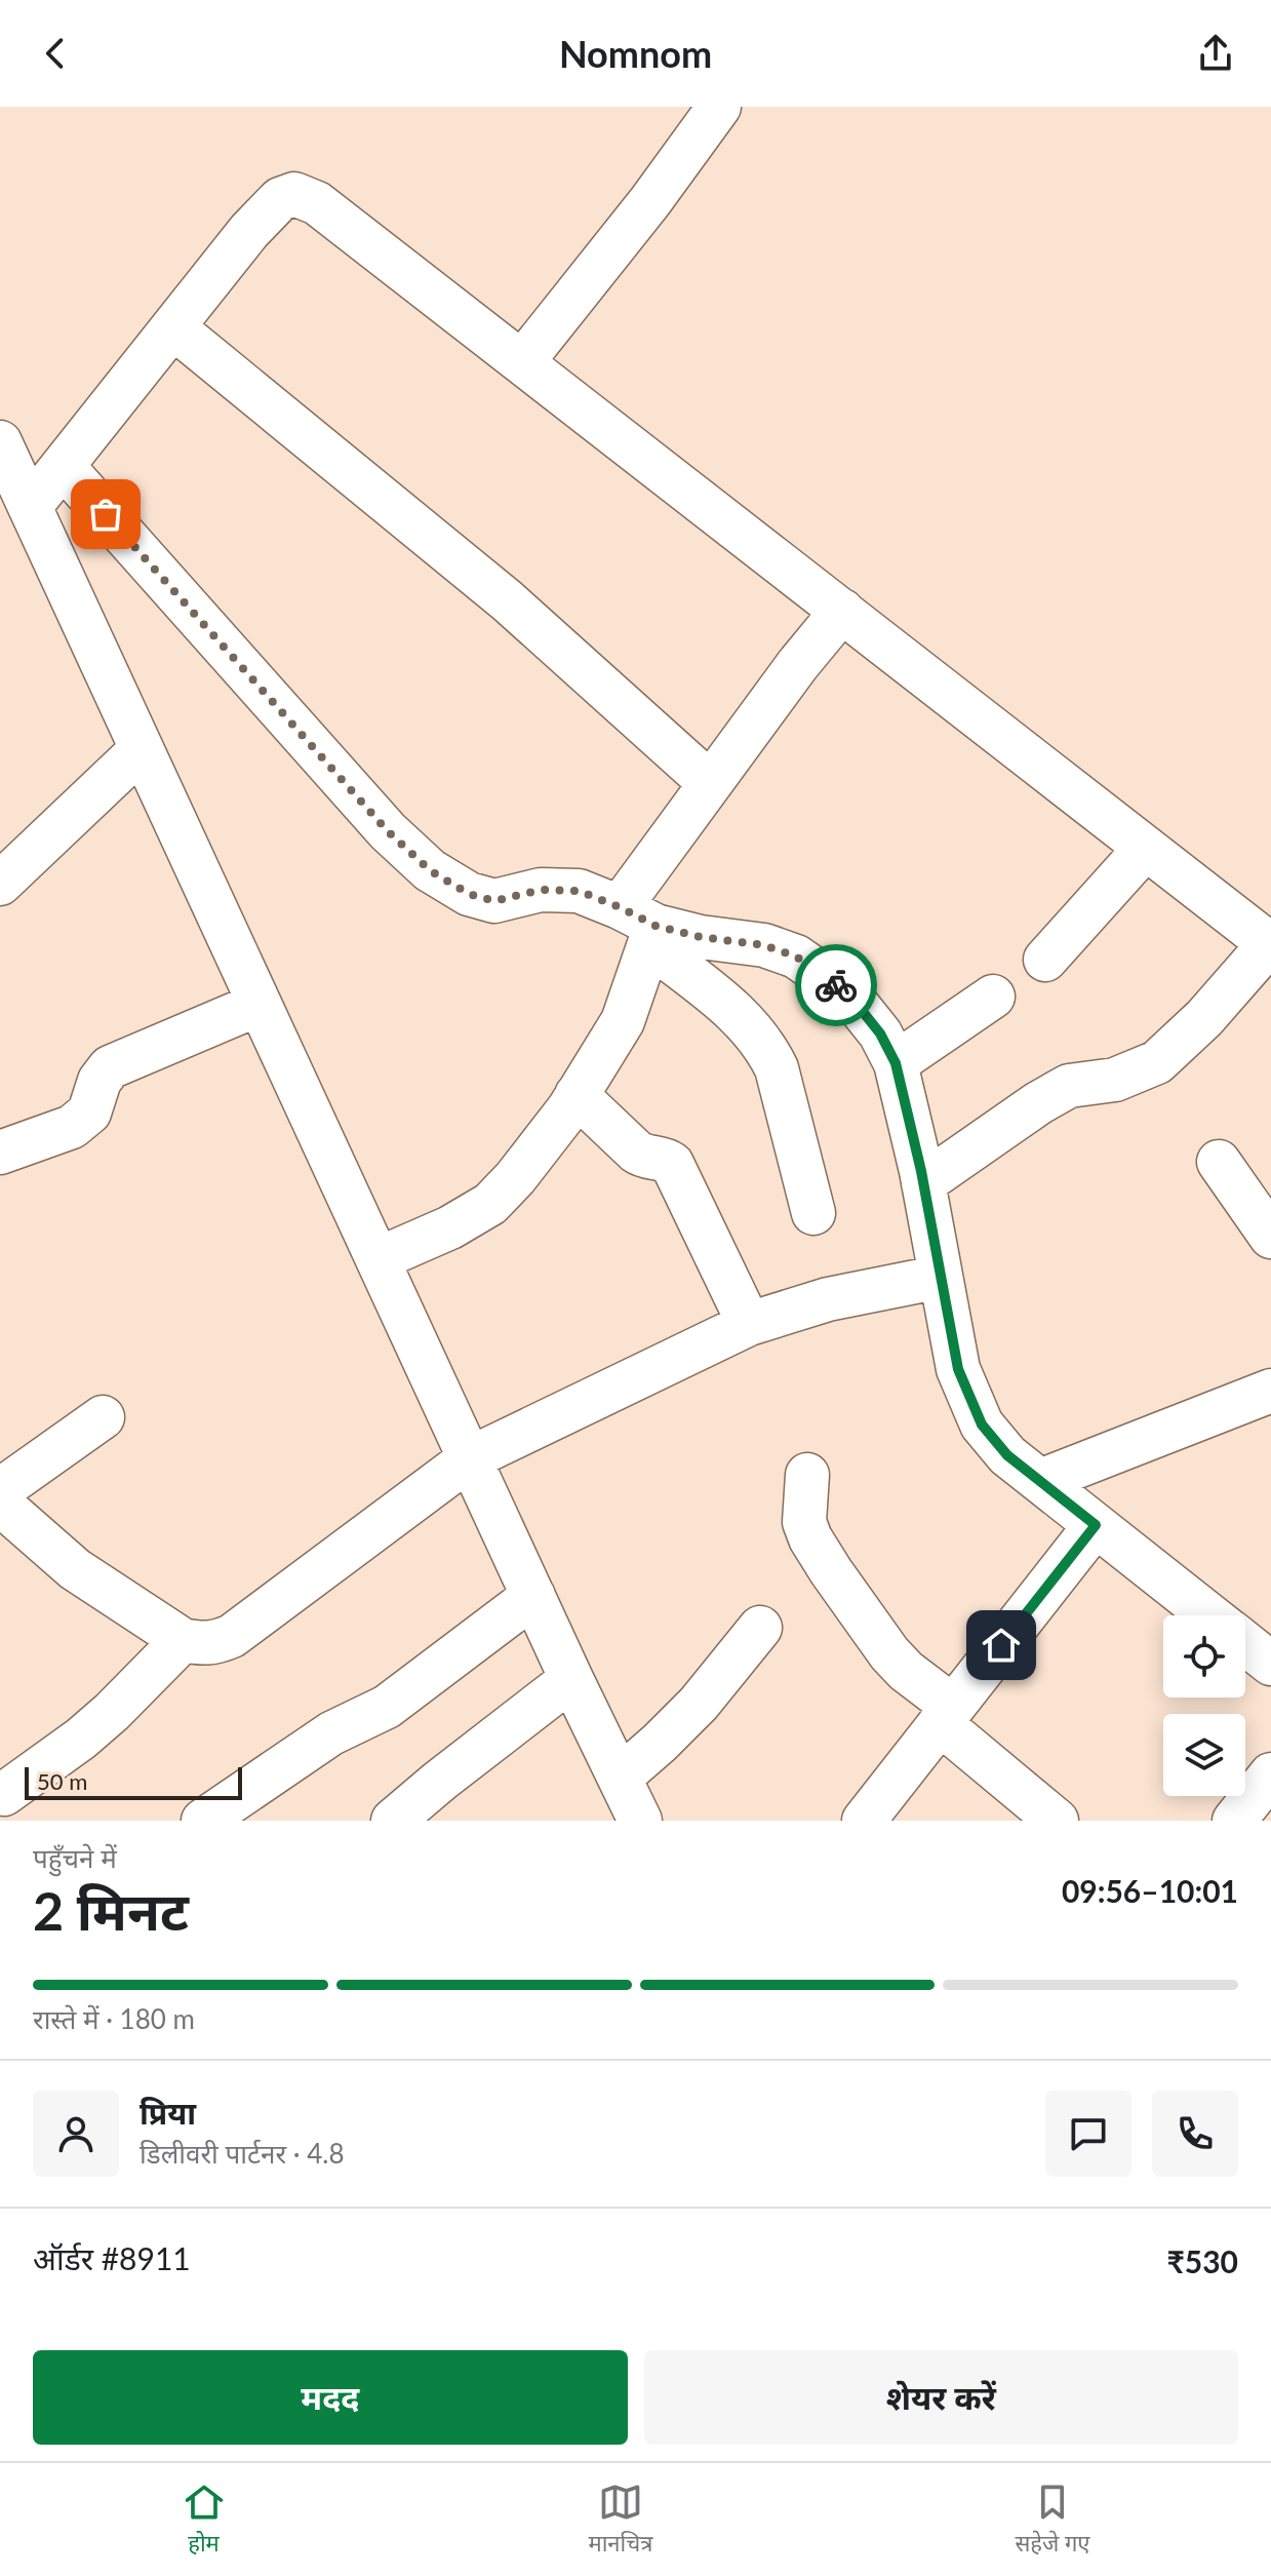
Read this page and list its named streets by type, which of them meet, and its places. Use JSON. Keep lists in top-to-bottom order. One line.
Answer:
{"scale_bar":"50 m","page":{"header":"Nomnom","scale":"50 m","heading":["2 मिनट","पहुँचने में","09:56–10:01"],"panel":["प्रिया","डिलीवरी पार्टनर · 4.8","ऑर्डर #8911","₹530"],"bar":"रास्ते में · 180 m","buttons":["मदद","शेयर करें"],"tabs":["होम","मानचित्र","सहेजे गए"]}}
